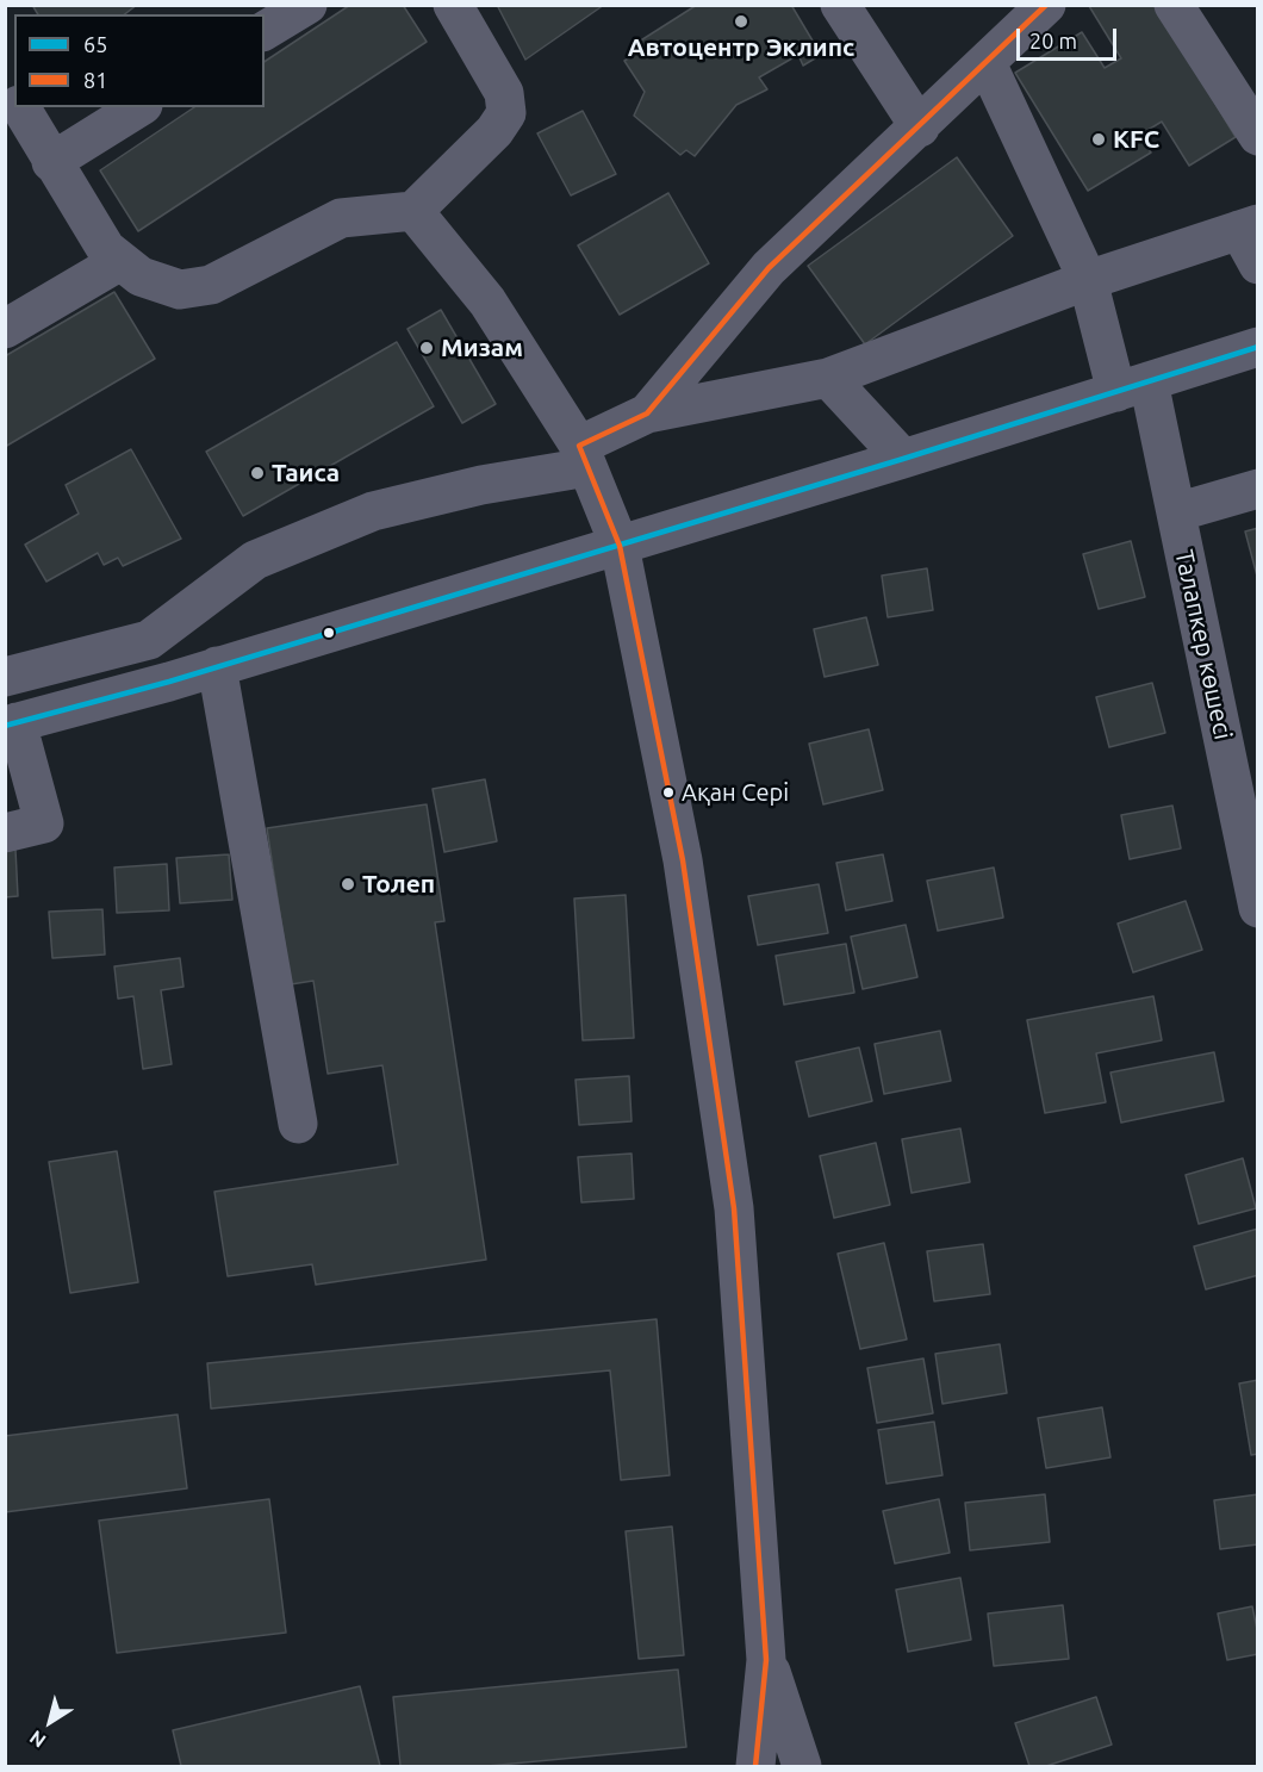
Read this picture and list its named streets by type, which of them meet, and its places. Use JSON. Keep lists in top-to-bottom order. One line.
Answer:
{"streets":{"street":["Талапкер көшесі"]},"places":["Автоцентр Эклипс","KFC","Мизам","Таиса","Ақан Серi","Толеп"],"lines":["transit line 81","transit line 65"],"legend":["65","81"],"scale_bar":"20 m","north":"bottom left"}
